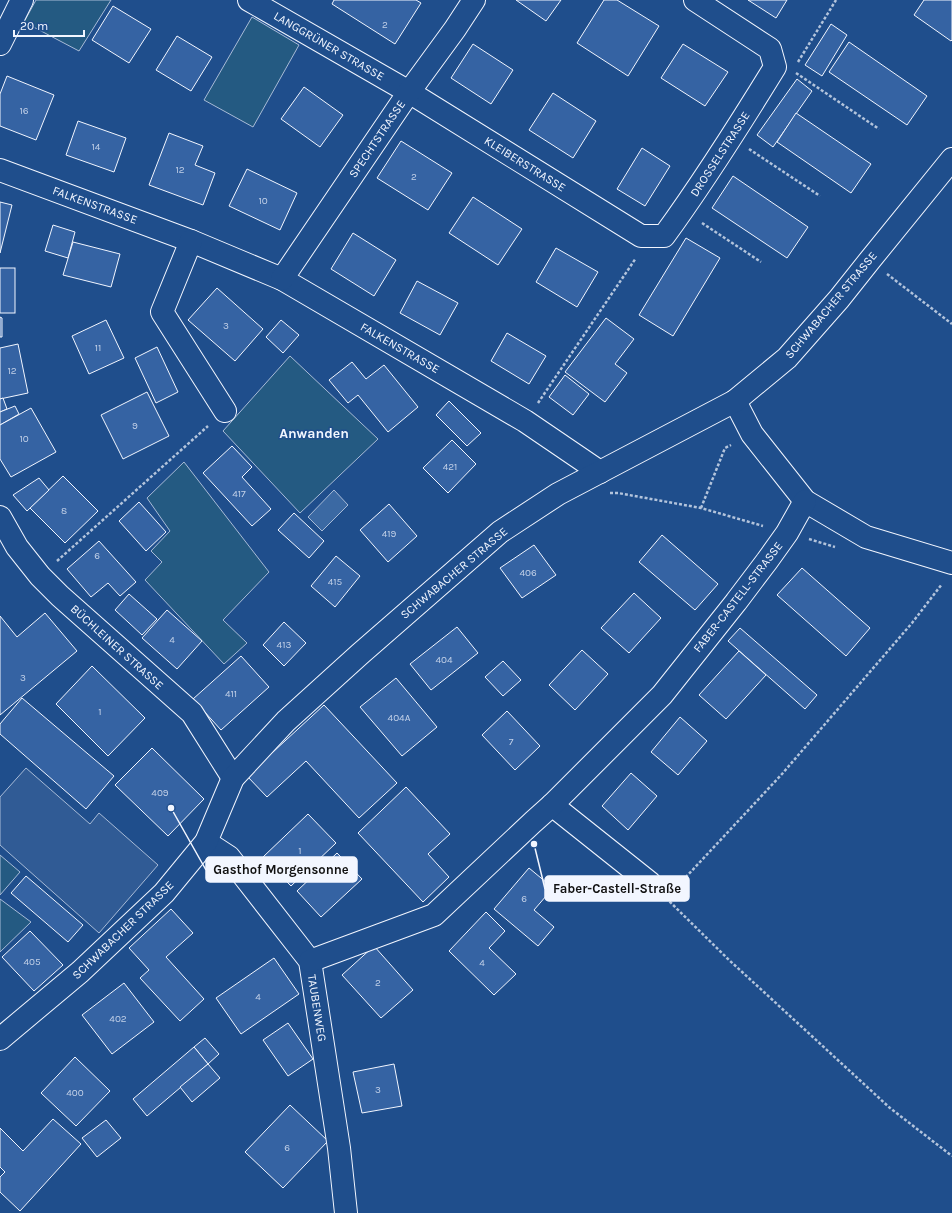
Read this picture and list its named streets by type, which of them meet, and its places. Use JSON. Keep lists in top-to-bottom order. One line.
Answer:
{"streets":{"street":["LANGGRÜNER STRASSE","SPECHTSTRASSE","DROSSELSTRASSE","KLEIBERSTRASSE","FALKENSTRASSE","SCHWABACHER STRASSE","FABER-CASTELL-STRASSE","BÜCHLEINER STRASSE","TAUBENWEG"]},"crossings":[["LANGGRÜNER STRASSE","SPECHTSTRASSE"],["LANGGRÜNER STRASSE","KLEIBERSTRASSE"],["SPECHTSTRASSE","KLEIBERSTRASSE"],["SPECHTSTRASSE","FALKENSTRASSE"],["DROSSELSTRASSE","KLEIBERSTRASSE"],["FALKENSTRASSE","SCHWABACHER STRASSE"],["SCHWABACHER STRASSE","BÜCHLEINER STRASSE"],["SCHWABACHER STRASSE","TAUBENWEG"],["FABER-CASTELL-STRASSE","TAUBENWEG"]],"districts":["Anwanden"],"places":["Gasthof Morgensonne","Faber-Castell-Straße"],"house_numbers":["2","16","14","12","2","10","3","11","12","9","10","421","417","8","419","6","406","415","4","413","404","3","411","1","404A","7","409","1","6","405","4","2","4","402","3","400","6"],"scale_bar":"20 m"}
